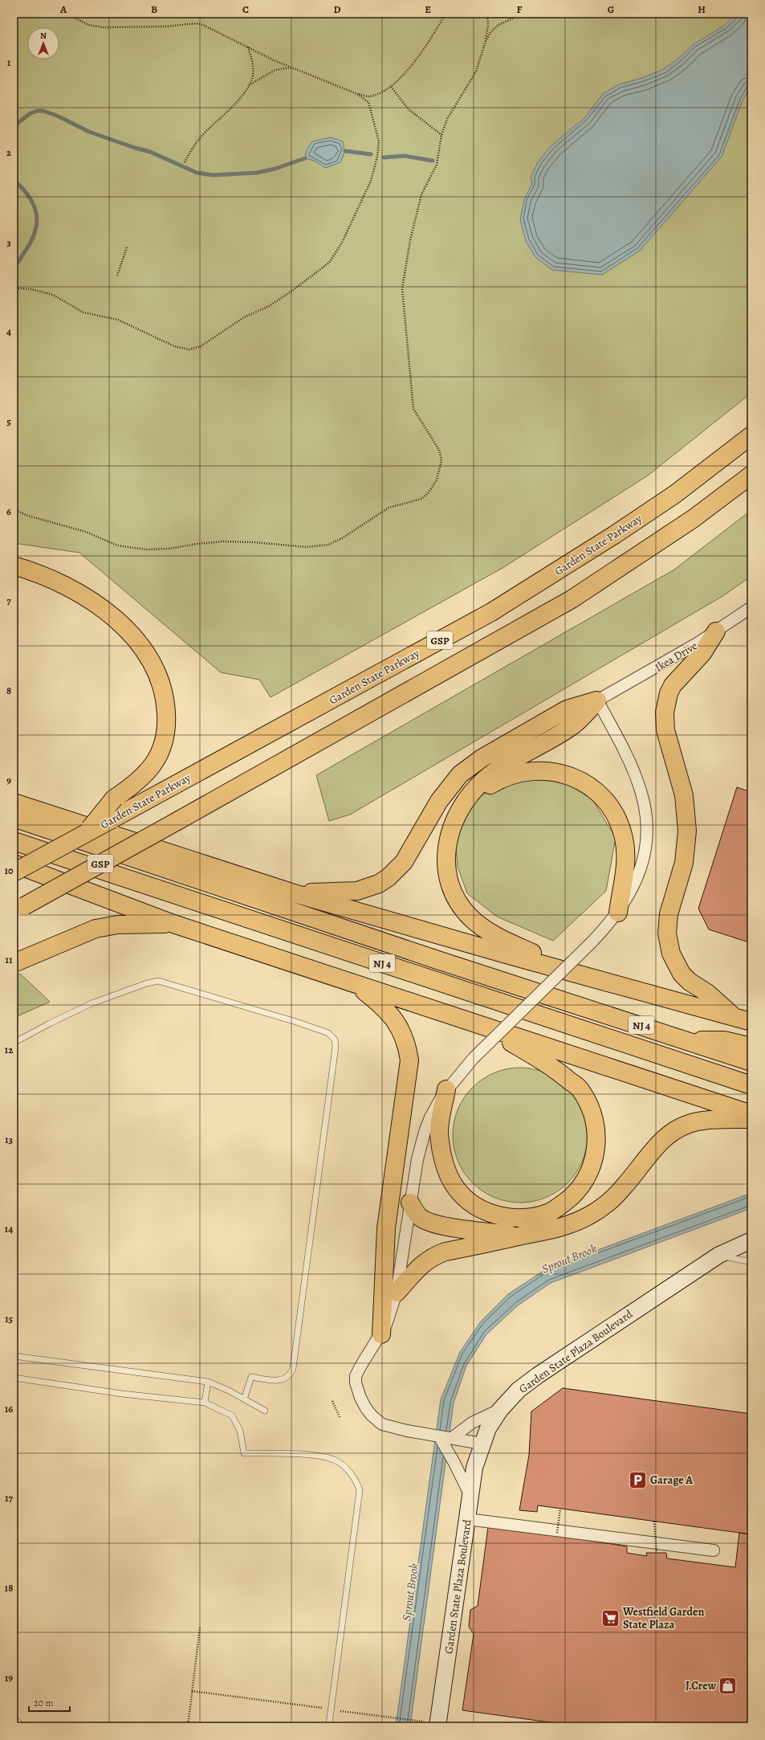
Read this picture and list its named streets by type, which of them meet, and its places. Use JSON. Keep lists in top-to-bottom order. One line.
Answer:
{"streets":{"highway":["Garden State Parkway","GSP","NJ 4"],"street":["Ikea Drive","Garden State Plaza Boulevard"]},"water":["Sprout Brook"],"places":{"parking":["Garage A"],"supermarket":["Westfield Garden State Plaza"],"shop":["J.Crew"]},"scale_bar":"20 m","north":"top","grid":{"columns":["A","B","C","D","E","F","G","H"],"rows":["1","2","3","4","5","6","7","8","9","10","11","12","13","14","15","16","17","18","19"]}}
